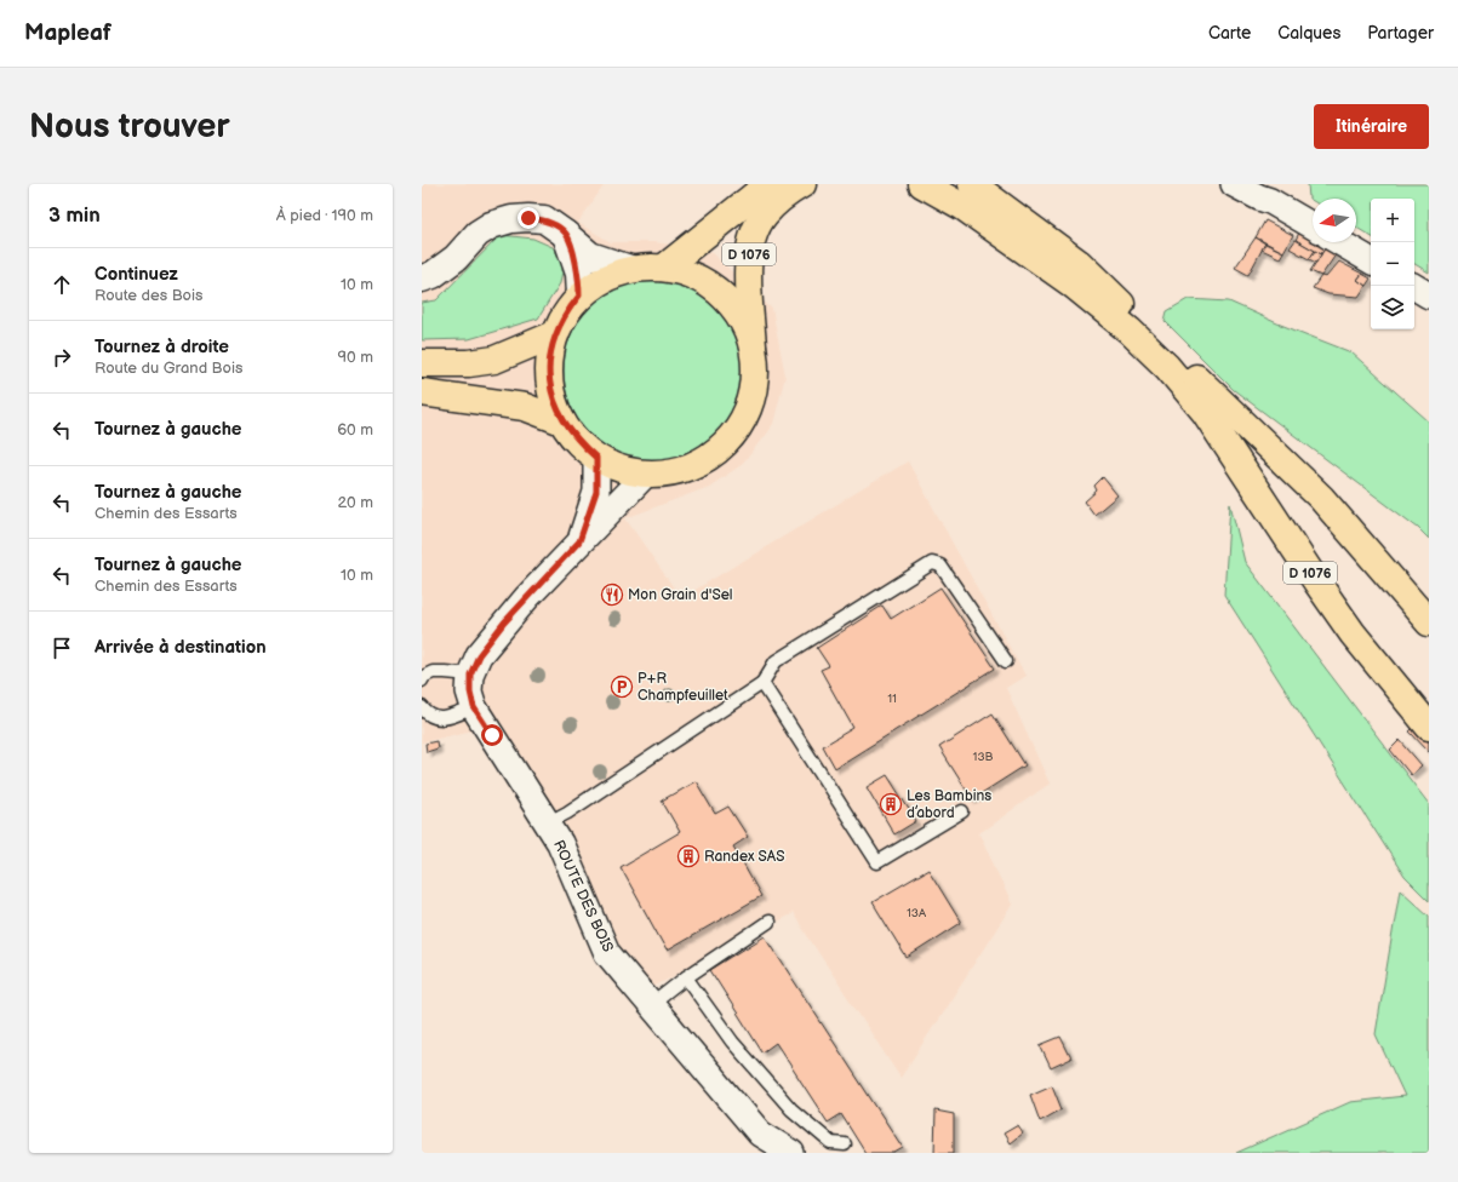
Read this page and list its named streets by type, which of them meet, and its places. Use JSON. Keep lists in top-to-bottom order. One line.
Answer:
{"streets":{"main road":["D 1076"],"street":["ROUTE DES BOIS"]},"places":{"restaurant":["Mon Grain d'Sel"],"parking":["P+R Champfeuillet"],"building":["Les Bambins d’abord","Randex SAS"]},"house_numbers":["11","13B","13A"],"north":"left","page":{"header":"Mapleaf","nav":["Carte","Calques","Partager"],"buttons":"Itinéraire","title":"Nous trouver","heading":["3 min","À pied · 190 m"],"map_buttons":["+","−"],"list":[["Continuez","Route des Bois","10 m"],["Tournez à droite","Route du Grand Bois","90 m"],["Tournez à gauche","60 m"],["Tournez à gauche","Chemin des Essarts","20 m"],["Tournez à gauche","Chemin des Essarts","10 m"],"Arrivée à destination"]}}
